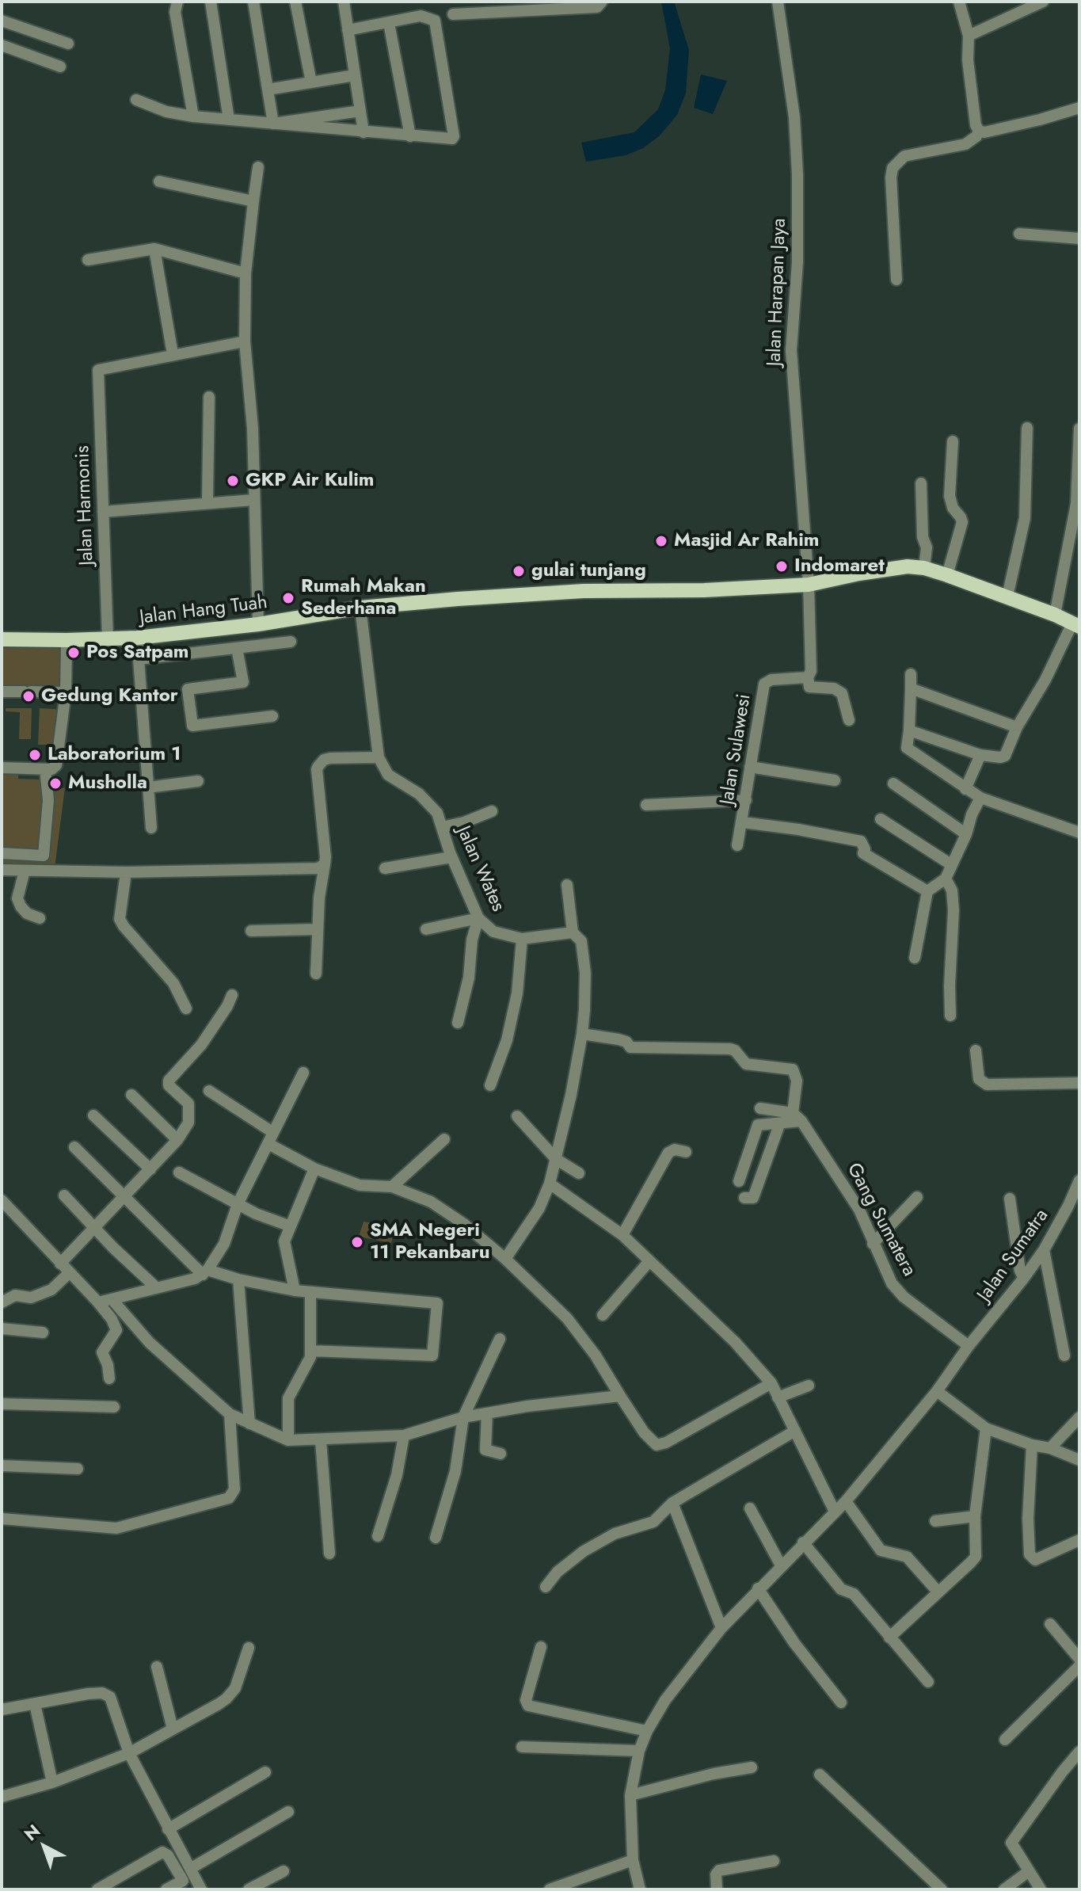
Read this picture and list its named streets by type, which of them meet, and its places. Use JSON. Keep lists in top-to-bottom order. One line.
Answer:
{"streets":{"main road":["Jalan Hang Tuah"],"street":["Jalan Harapan Jaya","Jalan Harmonis","Jalan Sulawesi","Jalan Wates","Gang Sumatera","Jalan Sumatra"]},"crossings":[["Jalan Harapan Jaya","Jalan Hang Tuah"],["Jalan Harmonis","Jalan Hang Tuah"],["Jalan Hang Tuah","Jalan Wates"],["Gang Sumatera","Jalan Sumatra"]],"places":["GKP Air Kulim","Masjid Ar Rahim","Indomaret","gulai tunjang","Rumah Makan Sederhana","Pos Satpam","Gedung Kantor","Laboratorium 1","Musholla","SMA Negeri 11 Pekanbaru"],"north":"top left"}
